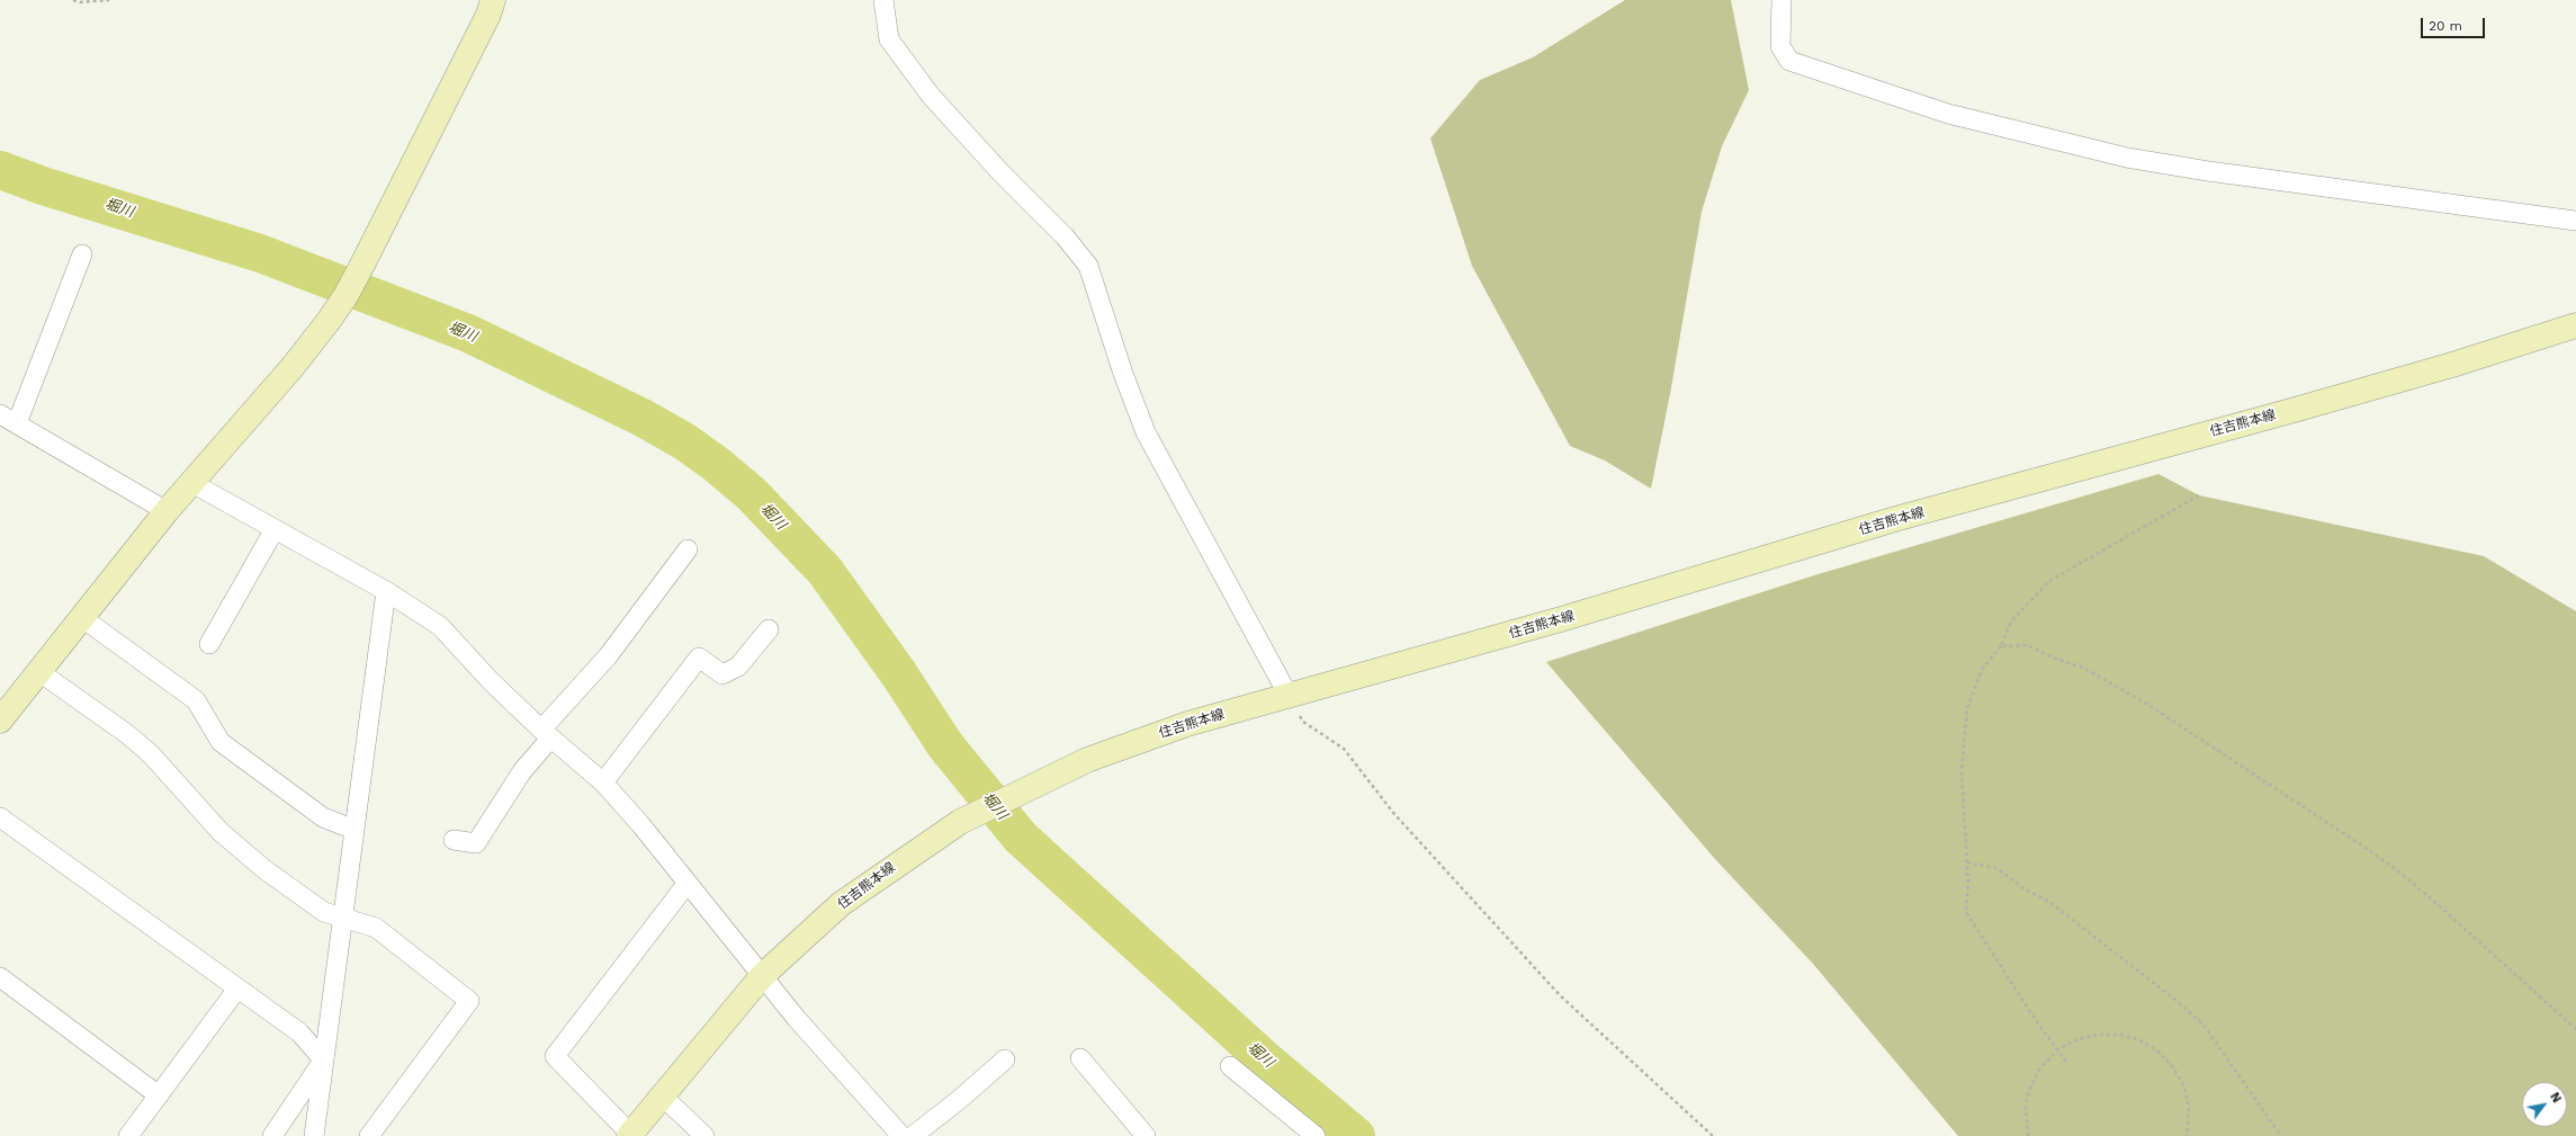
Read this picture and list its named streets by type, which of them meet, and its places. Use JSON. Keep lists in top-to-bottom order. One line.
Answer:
{"streets":{"main road":["住吉熊本線"]},"water":["堀川"],"scale_bar":"20 m","north":"top right"}
